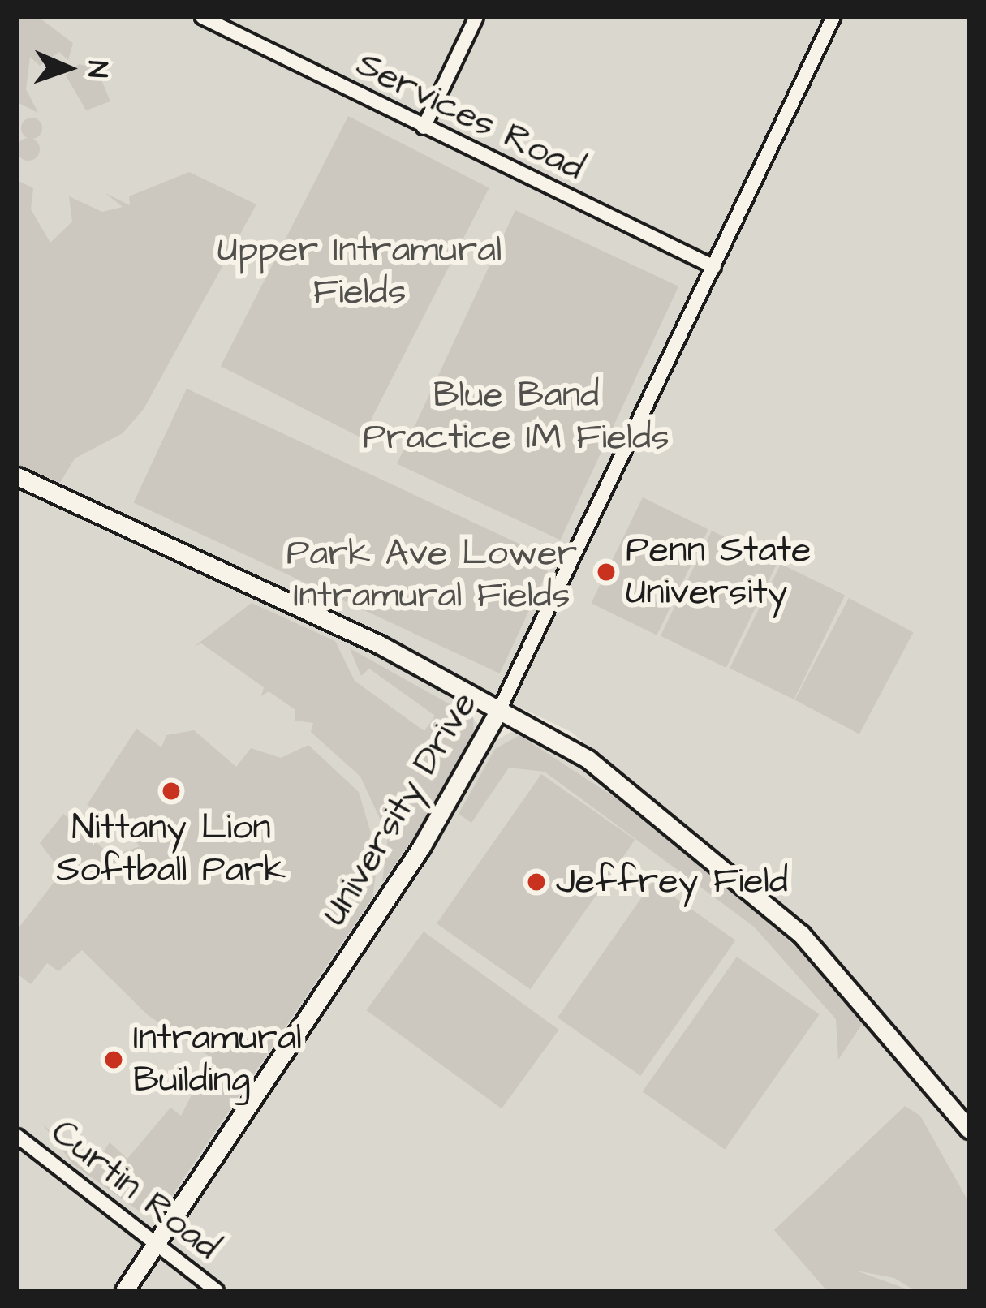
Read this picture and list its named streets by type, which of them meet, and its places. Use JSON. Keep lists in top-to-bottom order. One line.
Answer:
{"streets":{"main road":["University Drive"],"street":["Services Road","Curtin Road"]},"crossings":[["Services Road","University Drive"],["University Drive","Curtin Road"]],"parks":["Upper Intramural Fields","Blue Band Practice IM Fields","Park Ave Lower Intramural Fields"],"places":["Penn State University","Nittany Lion Softball Park","Jeffrey Field","Intramural Building"],"north":"right"}
